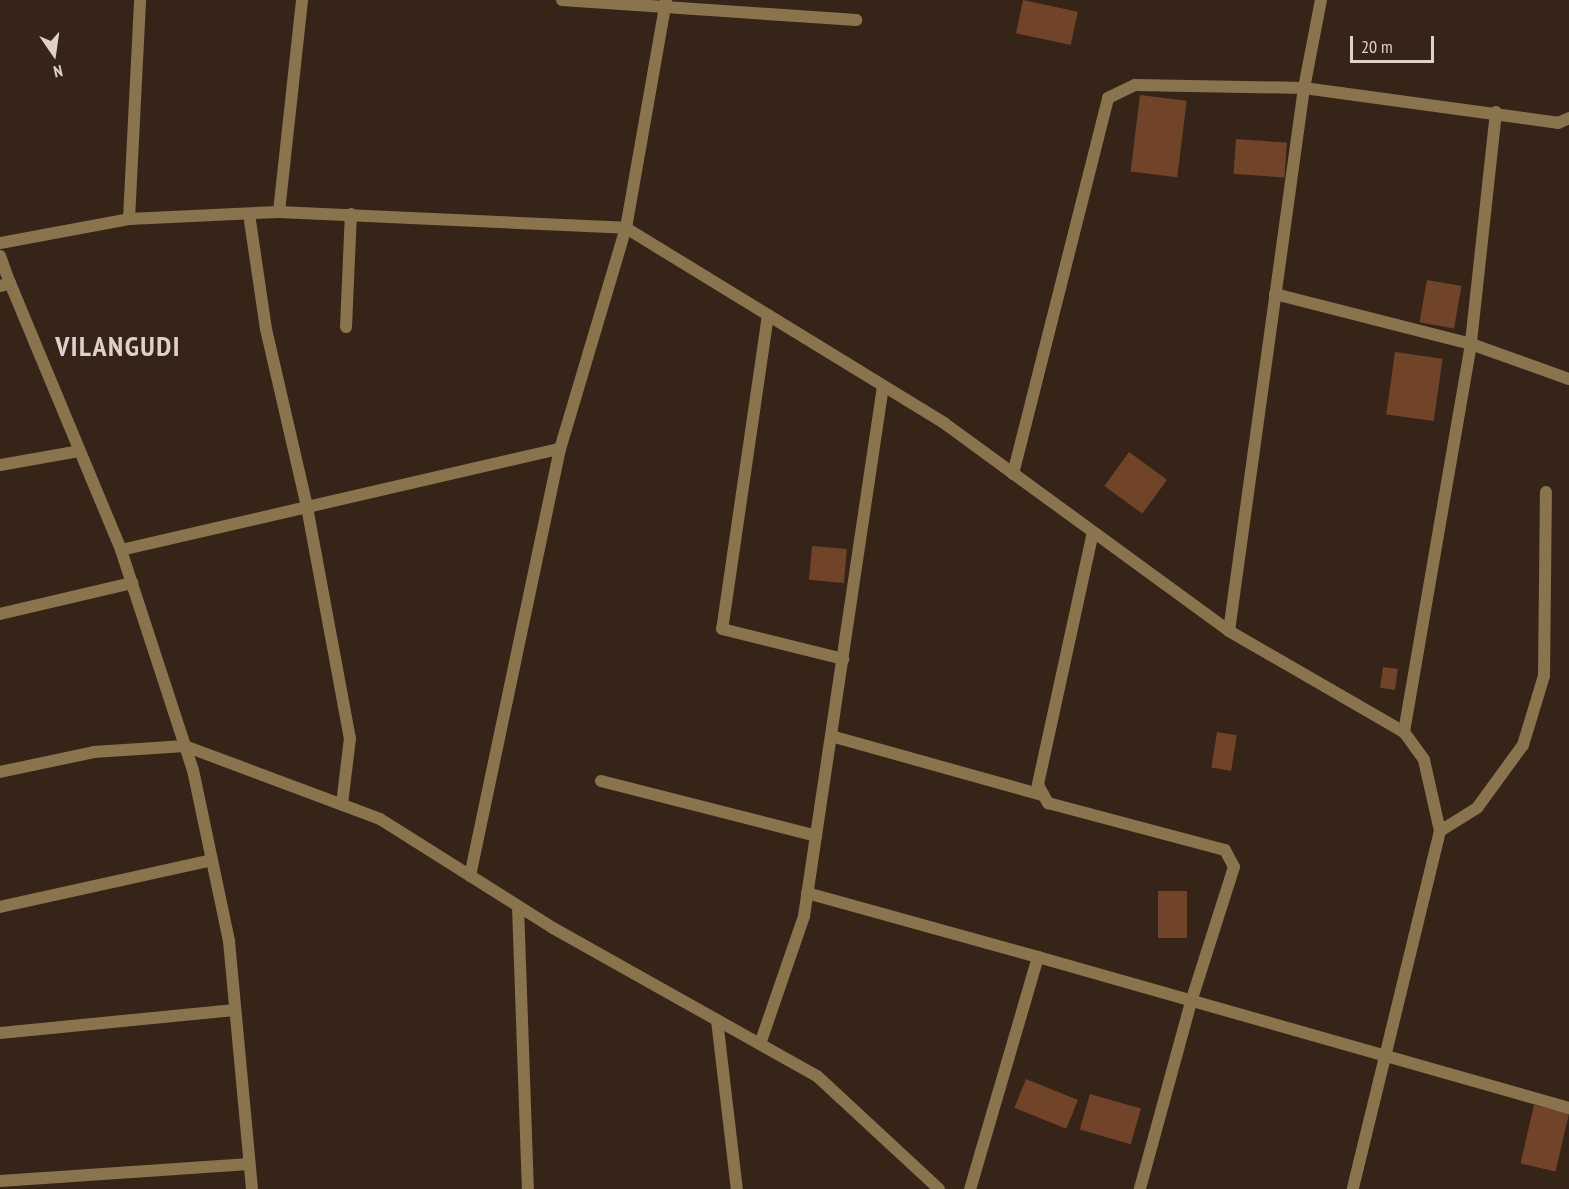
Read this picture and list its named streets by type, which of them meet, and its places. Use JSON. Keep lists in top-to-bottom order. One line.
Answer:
{"districts":["VILANGUDI"],"scale_bar":"20 m","north":"bottom"}
